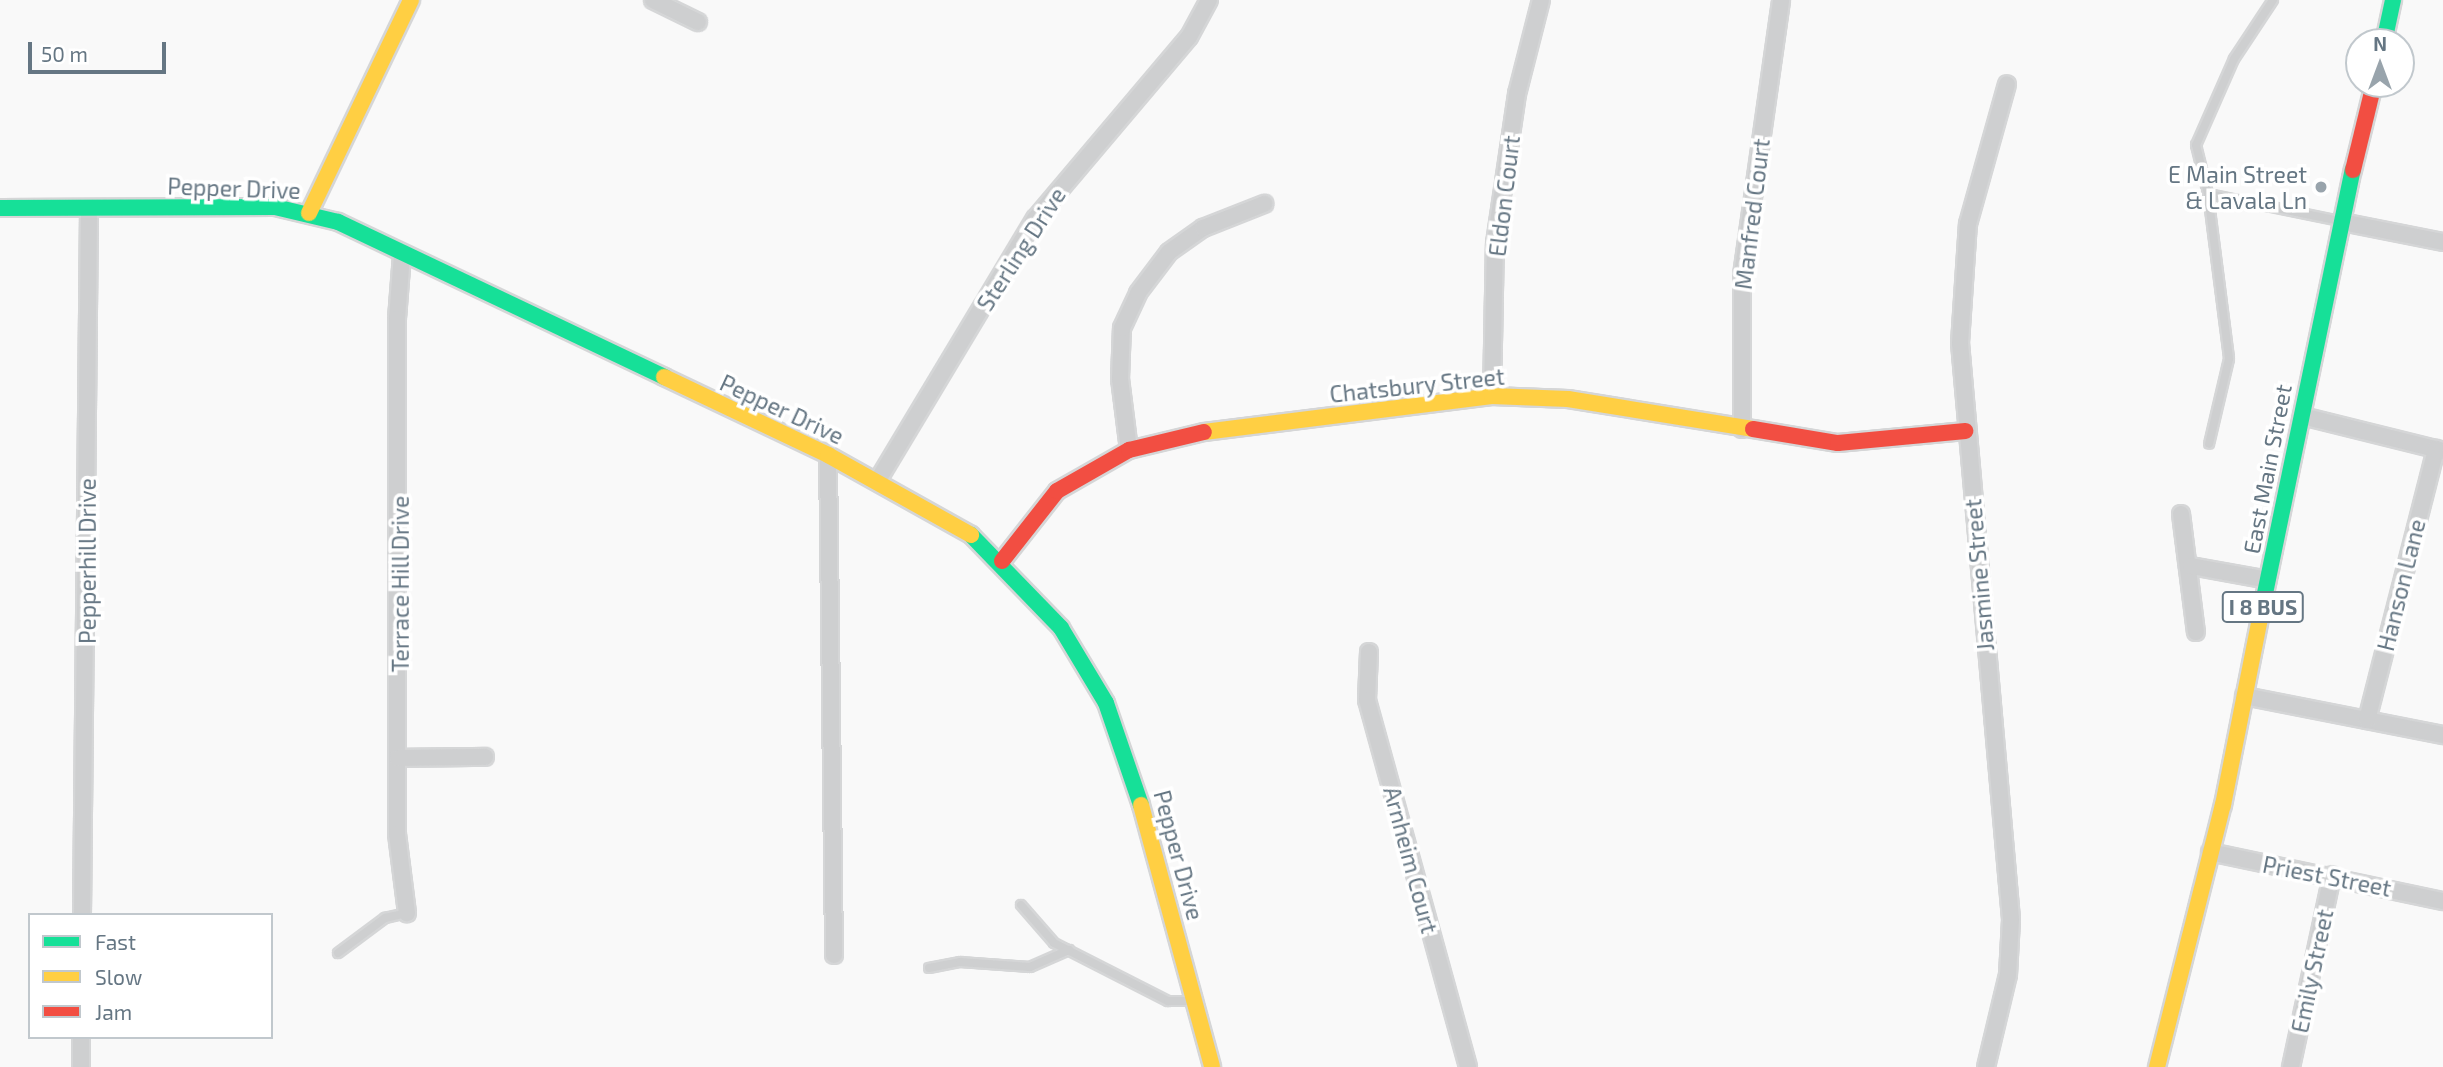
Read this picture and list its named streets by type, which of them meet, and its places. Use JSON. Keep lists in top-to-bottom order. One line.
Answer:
{"streets":{"street":["Pepper Drive","Eldon Court","Manfred Court","Sterling Drive","Chatsbury Street","East Main Street","Pepperhill Drive","Jasmine Street","Terrace Hill Drive","Hanson Lane","I 8 BUS","Arnheim Court","Priest Street","Emily Street"]},"crossings":[["Pepper Drive","Sterling Drive"],["Pepper Drive","Chatsbury Street"],["Pepper Drive","Pepperhill Drive"],["Pepper Drive","Terrace Hill Drive"],["Eldon Court","Chatsbury Street"],["Manfred Court","Chatsbury Street"],["Chatsbury Street","Jasmine Street"],["East Main Street","Priest Street"],["Priest Street","Emily Street"]],"places":["E Main Street & Lavala Ln"],"legend":["Fast","Slow","Jam"],"scale_bar":"50 m","north":"top"}
